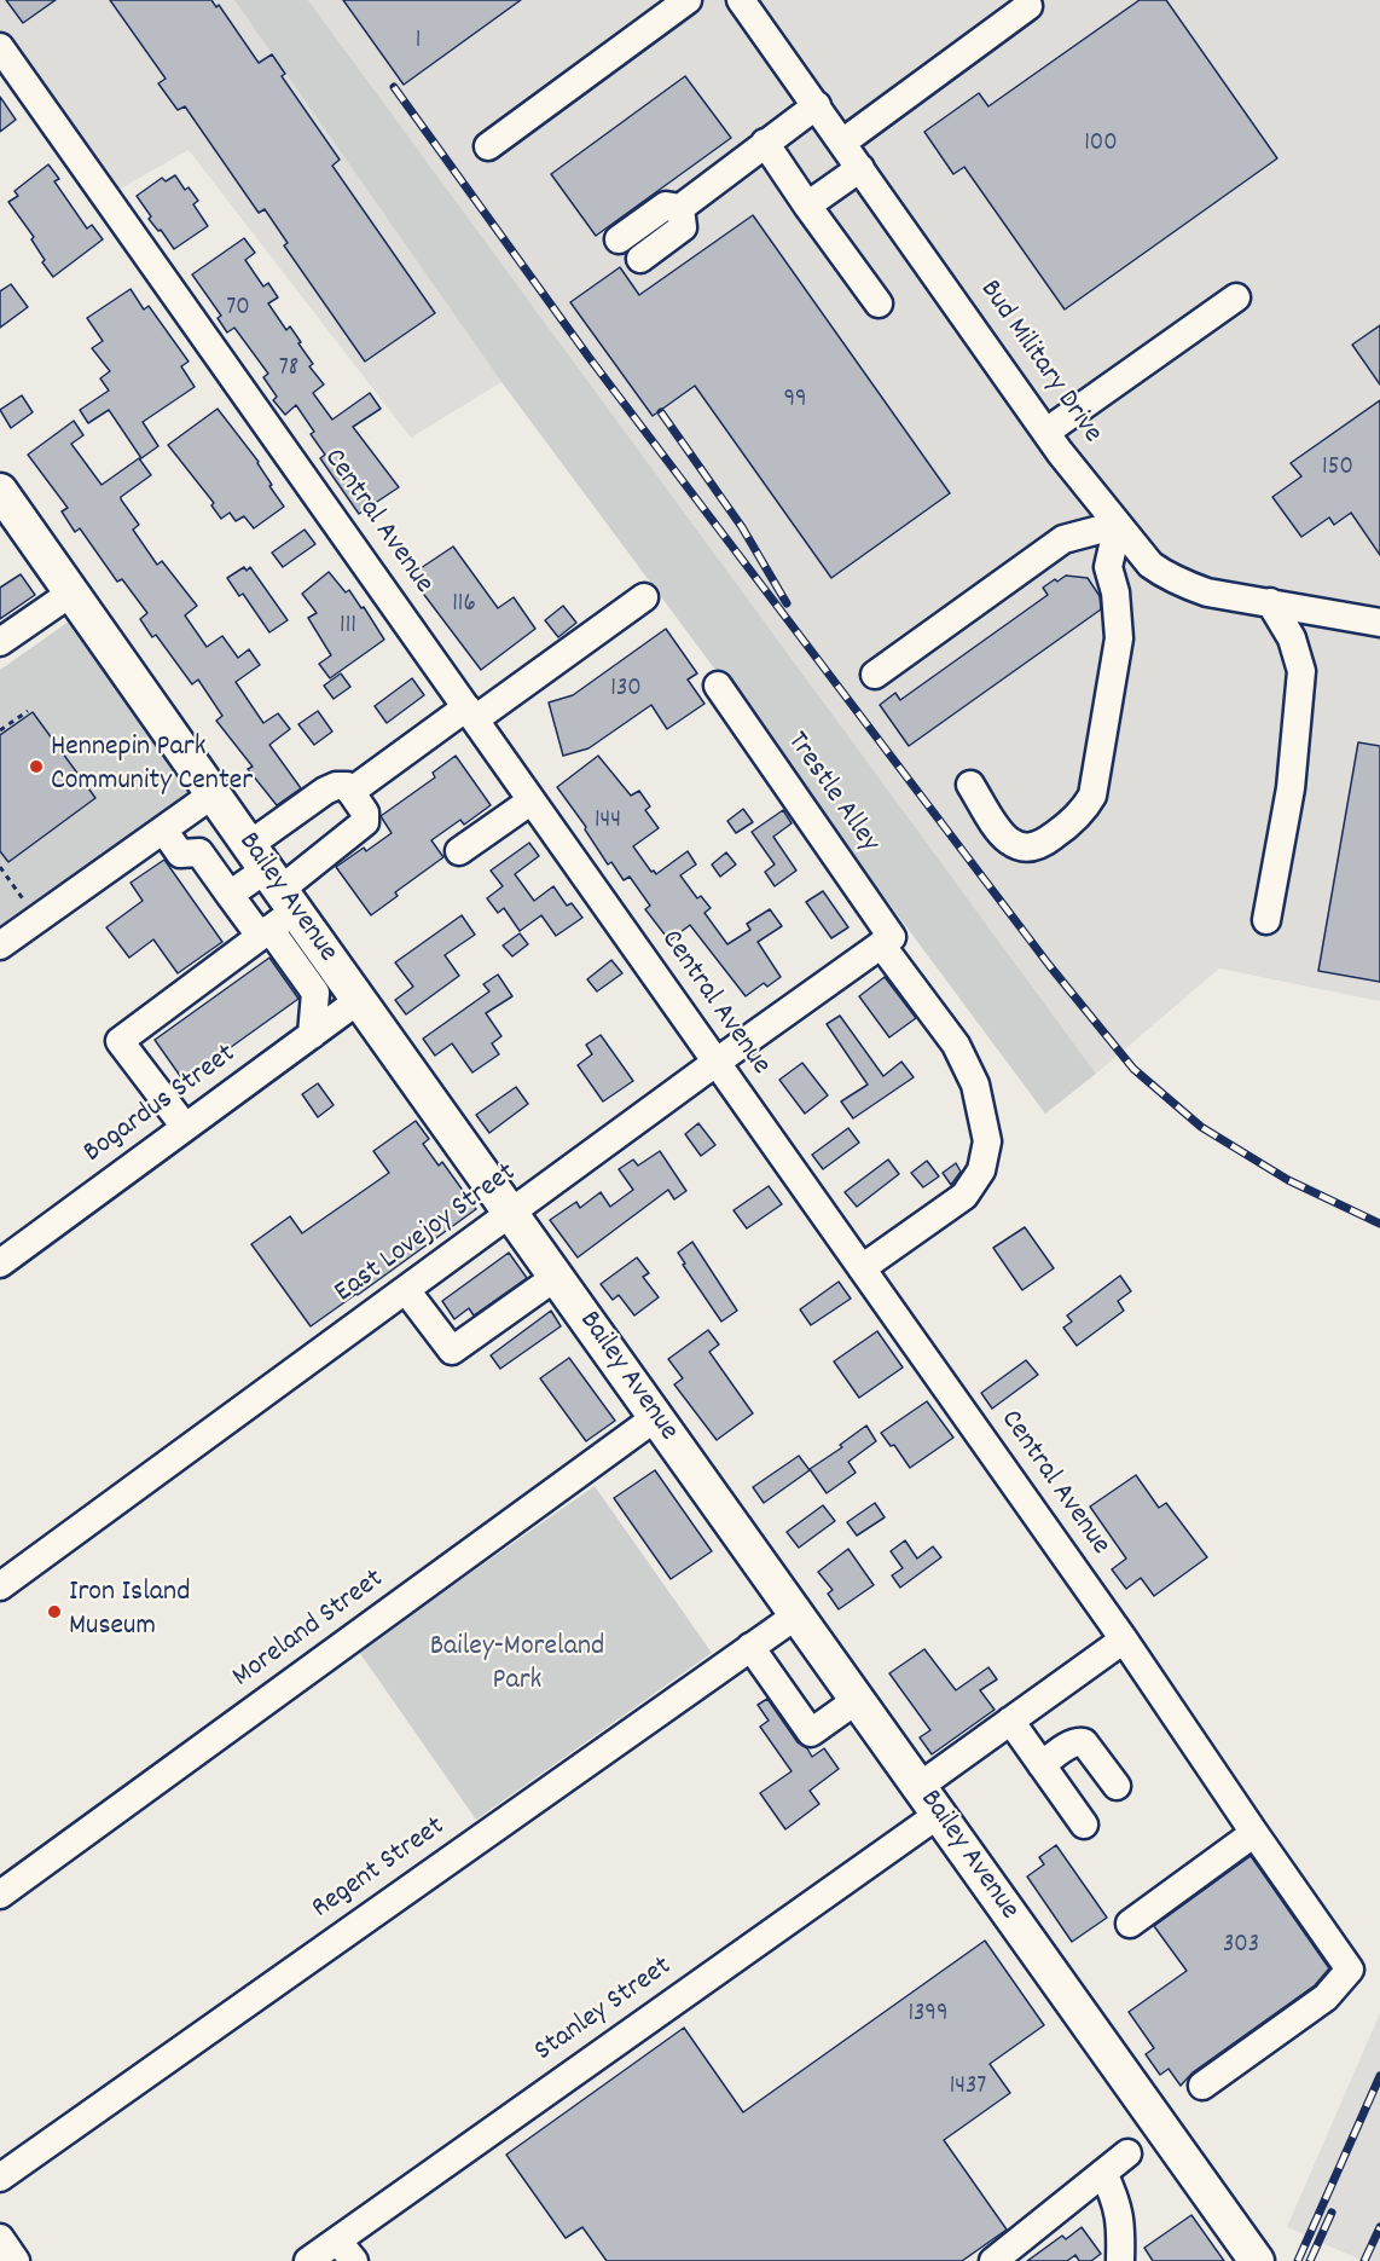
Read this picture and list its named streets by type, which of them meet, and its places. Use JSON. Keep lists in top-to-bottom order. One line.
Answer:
{"streets":{"main road":["Bailey Avenue"],"street":["Bud Military Drive","Central Avenue","Trestle Alley","Bogardus Street","East Lovejoy Street","Moreland Street","Regent Street","Stanley Street"]},"crossings":[["Central Avenue","Trestle Alley"],["Central Avenue","East Lovejoy Street"],["Central Avenue","Stanley Street"],["Trestle Alley","East Lovejoy Street"],["Bailey Avenue","Bogardus Street"],["Bailey Avenue","East Lovejoy Street"],["Bailey Avenue","Moreland Street"],["Bailey Avenue","Regent Street"],["Bailey Avenue","Stanley Street"]],"parks":["Bailey-Moreland Park"],"places":["Hennepin Park Community Center","Iron Island Museum"],"house_numbers":["1","100","70","78","99","150","116","111","130","144","303","1399","1437"]}
